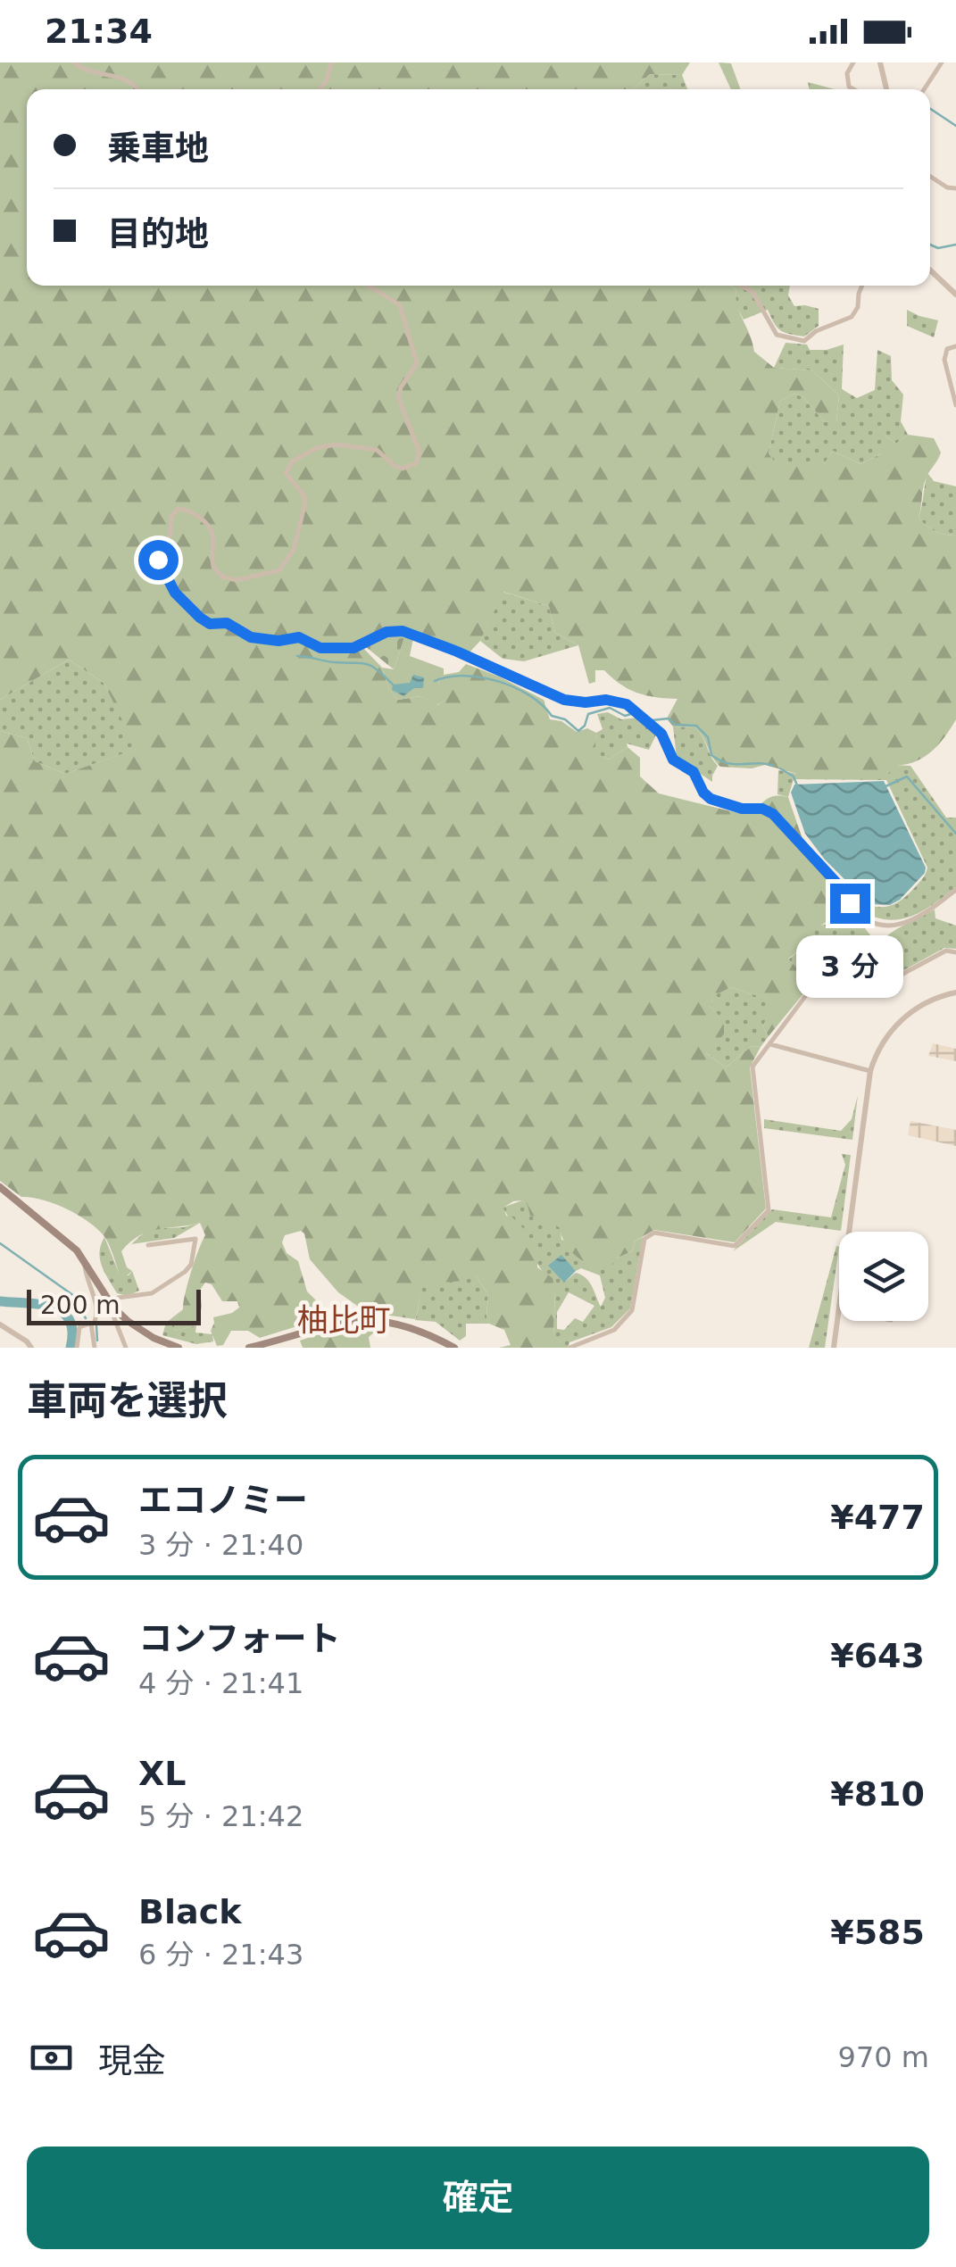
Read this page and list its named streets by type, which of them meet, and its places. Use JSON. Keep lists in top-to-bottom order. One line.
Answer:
{"districts":["柚比町"],"scale_bar":"200 m","page":{"status":"21:34","banner":["乗車地","目的地"],"bubble":"3 分","scale":"200 m","heading":"車両を選択","list":[{"name":"エコノミー","note":"3 分 · 21:40","value":"¥477"},{"name":"コンフォート","note":"4 分 · 21:41","value":"¥643"},{"name":"XL","note":"5 分 · 21:42","value":"¥810"},{"name":"Black","note":"6 分 · 21:43","value":"¥585"}],"pay":["現金","970 m"],"buttons":"確定"}}
